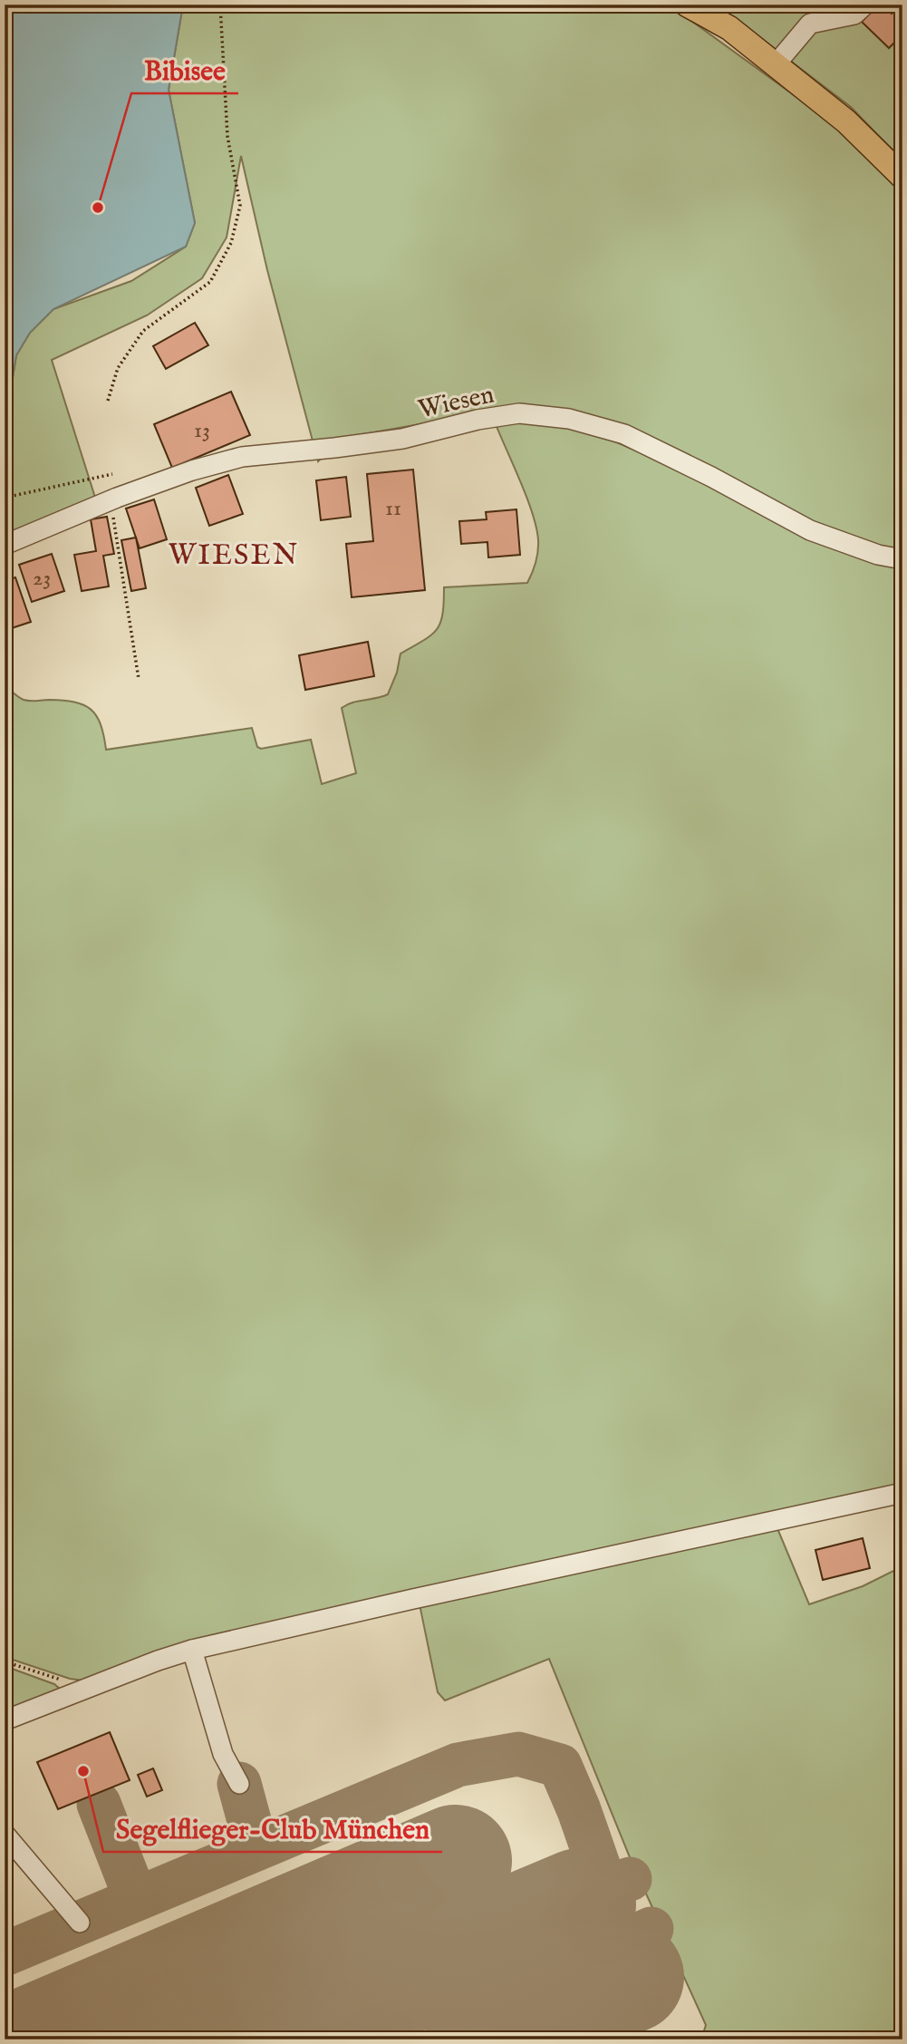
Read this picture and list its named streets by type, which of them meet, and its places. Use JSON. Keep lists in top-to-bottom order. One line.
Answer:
{"streets":{"street":["Wiesen"]},"districts":["WIESEN"],"places":["Bibisee","Segelflieger-Club München"],"house_numbers":["13","11","23"]}
